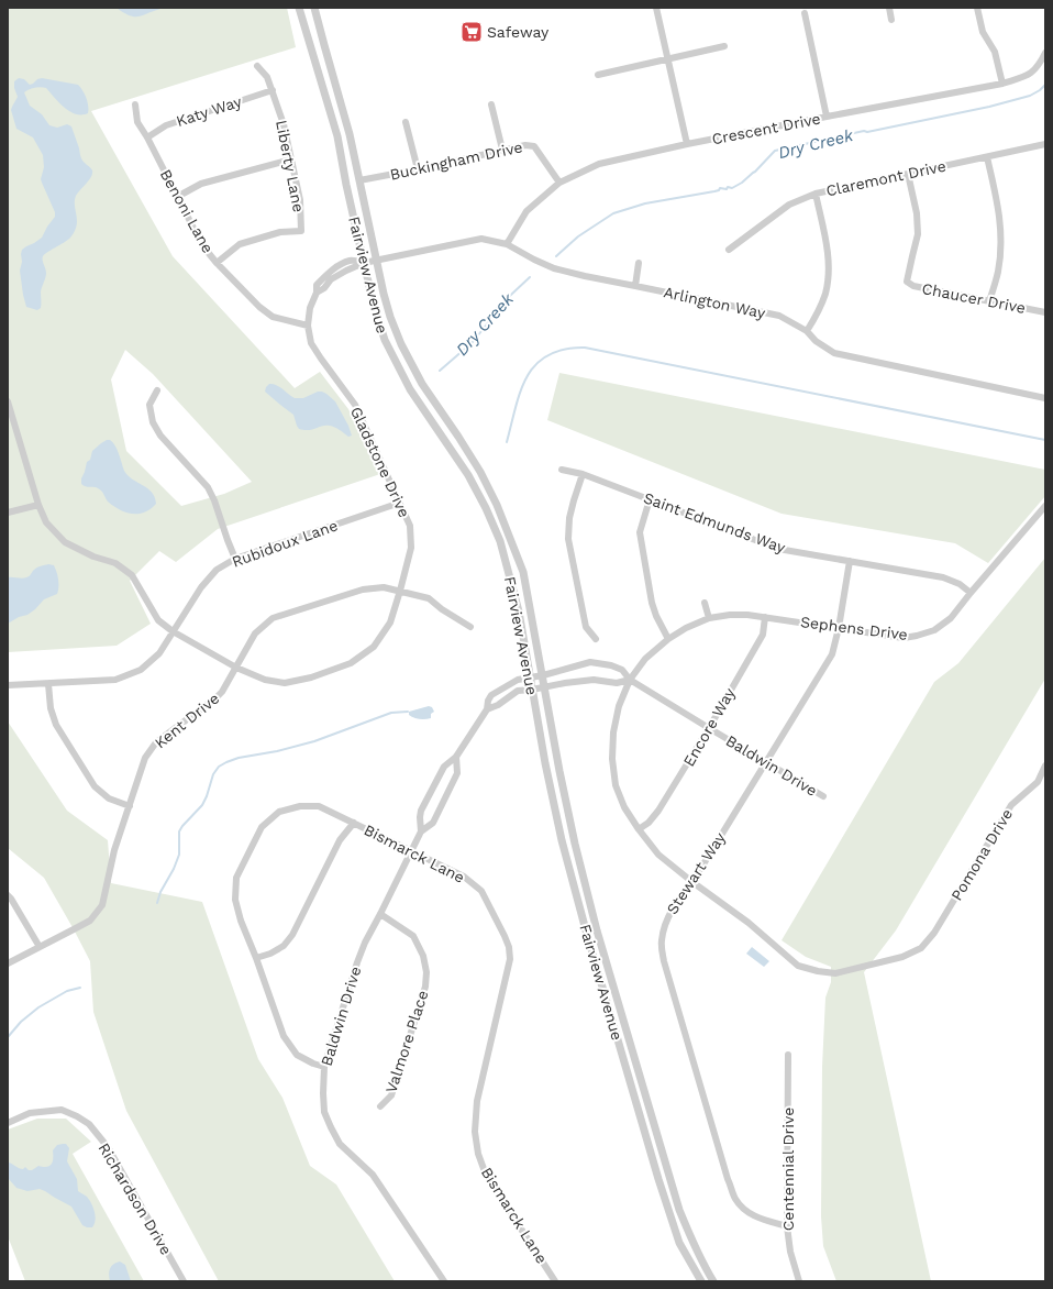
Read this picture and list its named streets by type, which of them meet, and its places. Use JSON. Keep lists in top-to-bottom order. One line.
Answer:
{"streets":{"street":["Katy Way","Crescent Drive","Buckingham Drive","Liberty Lane","Claremont Drive","Benoni Lane","Fairview Avenue","Chaucer Drive","Arlington Way","Gladstone Drive","Saint Edmunds Way","Rubidoux Lane","Sephens Drive","Kent Drive","Encore Way","Baldwin Drive","Bismarck Lane","Pomona Drive","Stewart Way","Valmore Place","Centennial Drive","Richardson Drive"]},"crossings":[["Katy Way","Liberty Lane"],["Katy Way","Benoni Lane"],["Crescent Drive","Buckingham Drive"],["Crescent Drive","Arlington Way"],["Buckingham Drive","Fairview Avenue"],["Liberty Lane","Benoni Lane"],["Claremont Drive","Chaucer Drive"],["Claremont Drive","Arlington Way"],["Benoni Lane","Gladstone Drive"],["Fairview Avenue","Arlington Way"],["Fairview Avenue","Gladstone Drive"],["Fairview Avenue","Baldwin Drive"],["Arlington Way","Gladstone Drive"],["Gladstone Drive","Rubidoux Lane"],["Gladstone Drive","Kent Drive"],["Saint Edmunds Way","Sephens Drive"],["Saint Edmunds Way","Stewart Way"],["Sephens Drive","Encore Way"],["Sephens Drive","Baldwin Drive"],["Sephens Drive","Pomona Drive"],["Sephens Drive","Stewart Way"],["Encore Way","Baldwin Drive"],["Baldwin Drive","Bismarck Lane"],["Baldwin Drive","Stewart Way"],["Baldwin Drive","Valmore Place"],["Stewart Way","Centennial Drive"]],"water":["Dry Creek"],"places":{"supermarket":["Safeway"]}}
